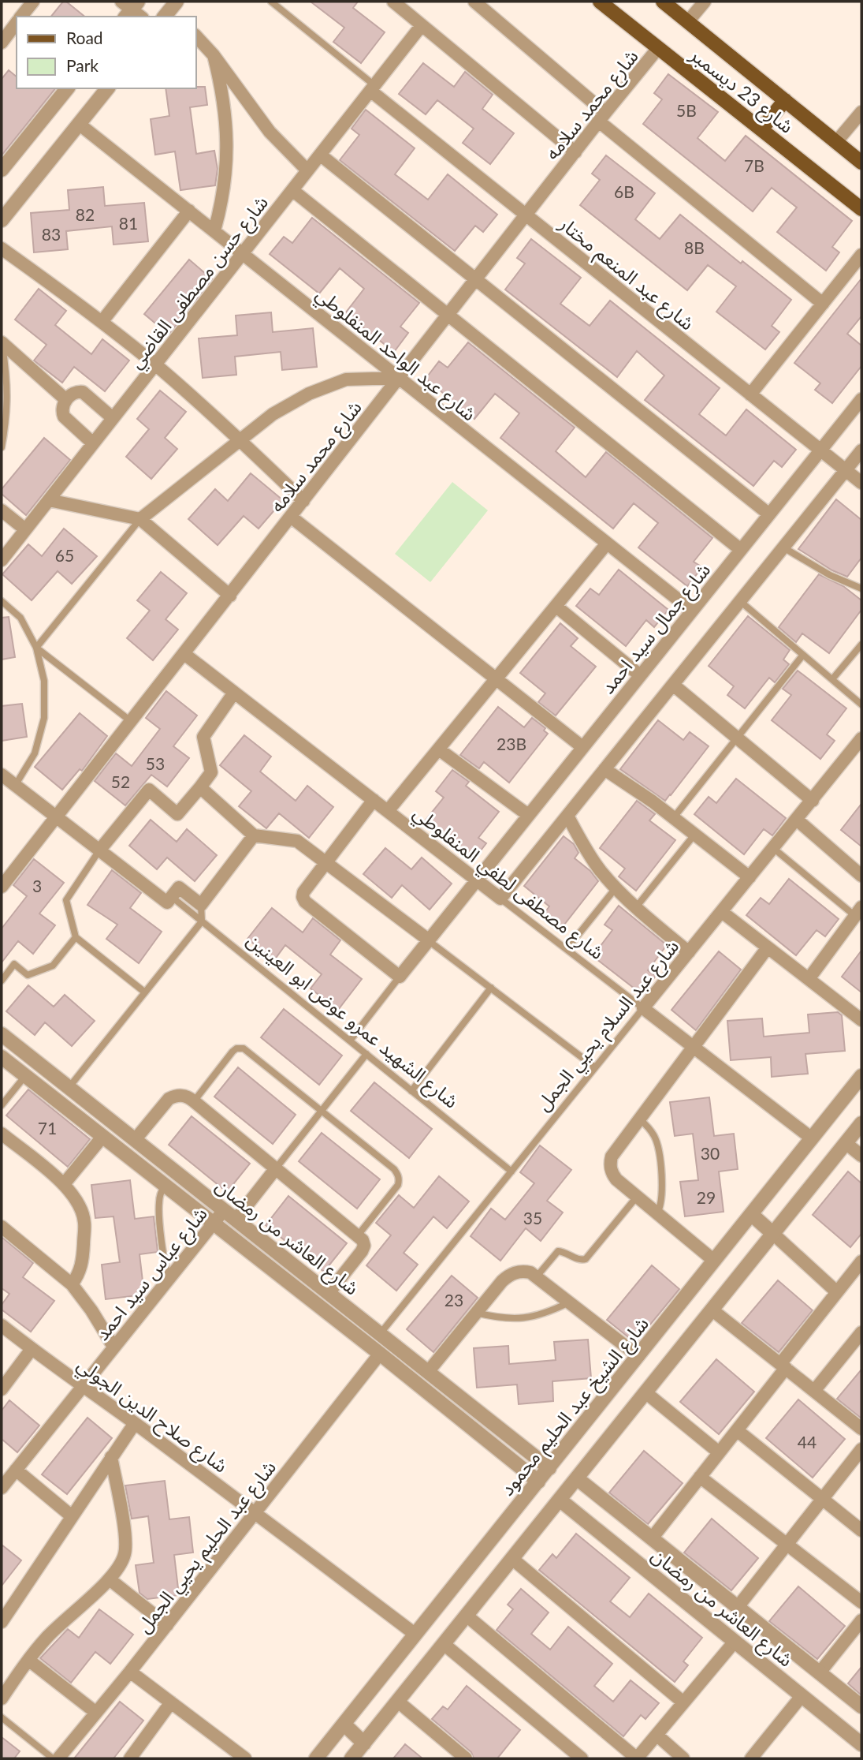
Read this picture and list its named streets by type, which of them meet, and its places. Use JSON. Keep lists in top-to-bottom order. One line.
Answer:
{"streets":{"main road":["شارع 23 ديسمبر"],"street":["شارع محمد سلامه","شارع عبد المنعم مختار","شارع حسن مصطفى القاضي","شارع عبد الواحد المنفلوطي","شارع جمال سيد احمد","شارع مصطفى لطفي المنفلوطي","شارع الشهيد عمرو عوض ابو العينين","شارع عبد السلام يحيي الجمل","شارع العاشر من رمضان","شارع عباس سيد احمد","شارع الشيخ عبد الحليم محمود","شارع صلاح الدين الجولي","شارع عبد الحليم يحيي الجمل"]},"crossings":[["شارع 23 ديسمبر","شارع محمد سلامه"],["شارع محمد سلامه","شارع عبد المنعم مختار"],["شارع محمد سلامه","شارع عبد الواحد المنفلوطي"],["شارع محمد سلامه","شارع مصطفى لطفي المنفلوطي"],["شارع محمد سلامه","شارع الشهيد عمرو عوض ابو العينين"],["شارع عبد المنعم مختار","شارع حسن مصطفى القاضي"],["شارع عبد المنعم مختار","شارع جمال سيد احمد"],["شارع حسن مصطفى القاضي","شارع عبد الواحد المنفلوطي"],["شارع عبد الواحد المنفلوطي","شارع جمال سيد احمد"],["شارع جمال سيد احمد","شارع مصطفى لطفي المنفلوطي"],["شارع مصطفى لطفي المنفلوطي","شارع عبد السلام يحيي الجمل"],["شارع مصطفى لطفي المنفلوطي","شارع الشيخ عبد الحليم محمود"],["شارع الشهيد عمرو عوض ابو العينين","شارع عبد السلام يحيي الجمل"],["شارع عبد السلام يحيي الجمل","شارع العاشر من رمضان"],["شارع العاشر من رمضان","شارع عباس سيد احمد"],["شارع العاشر من رمضان","شارع الشيخ عبد الحليم محمود"],["شارع العاشر من رمضان","شارع عبد الحليم يحيي الجمل"],["شارع عباس سيد احمد","شارع صلاح الدين الجولي"],["شارع الشيخ عبد الحليم محمود","شارع صلاح الدين الجولي"],["شارع صلاح الدين الجولي","شارع عبد الحليم يحيي الجمل"]],"house_numbers":["5B","7B","6B","82","81","83","8B","65","23B","53","52","3","71","30","29","35","23","44"],"legend":["Road","Park"]}
